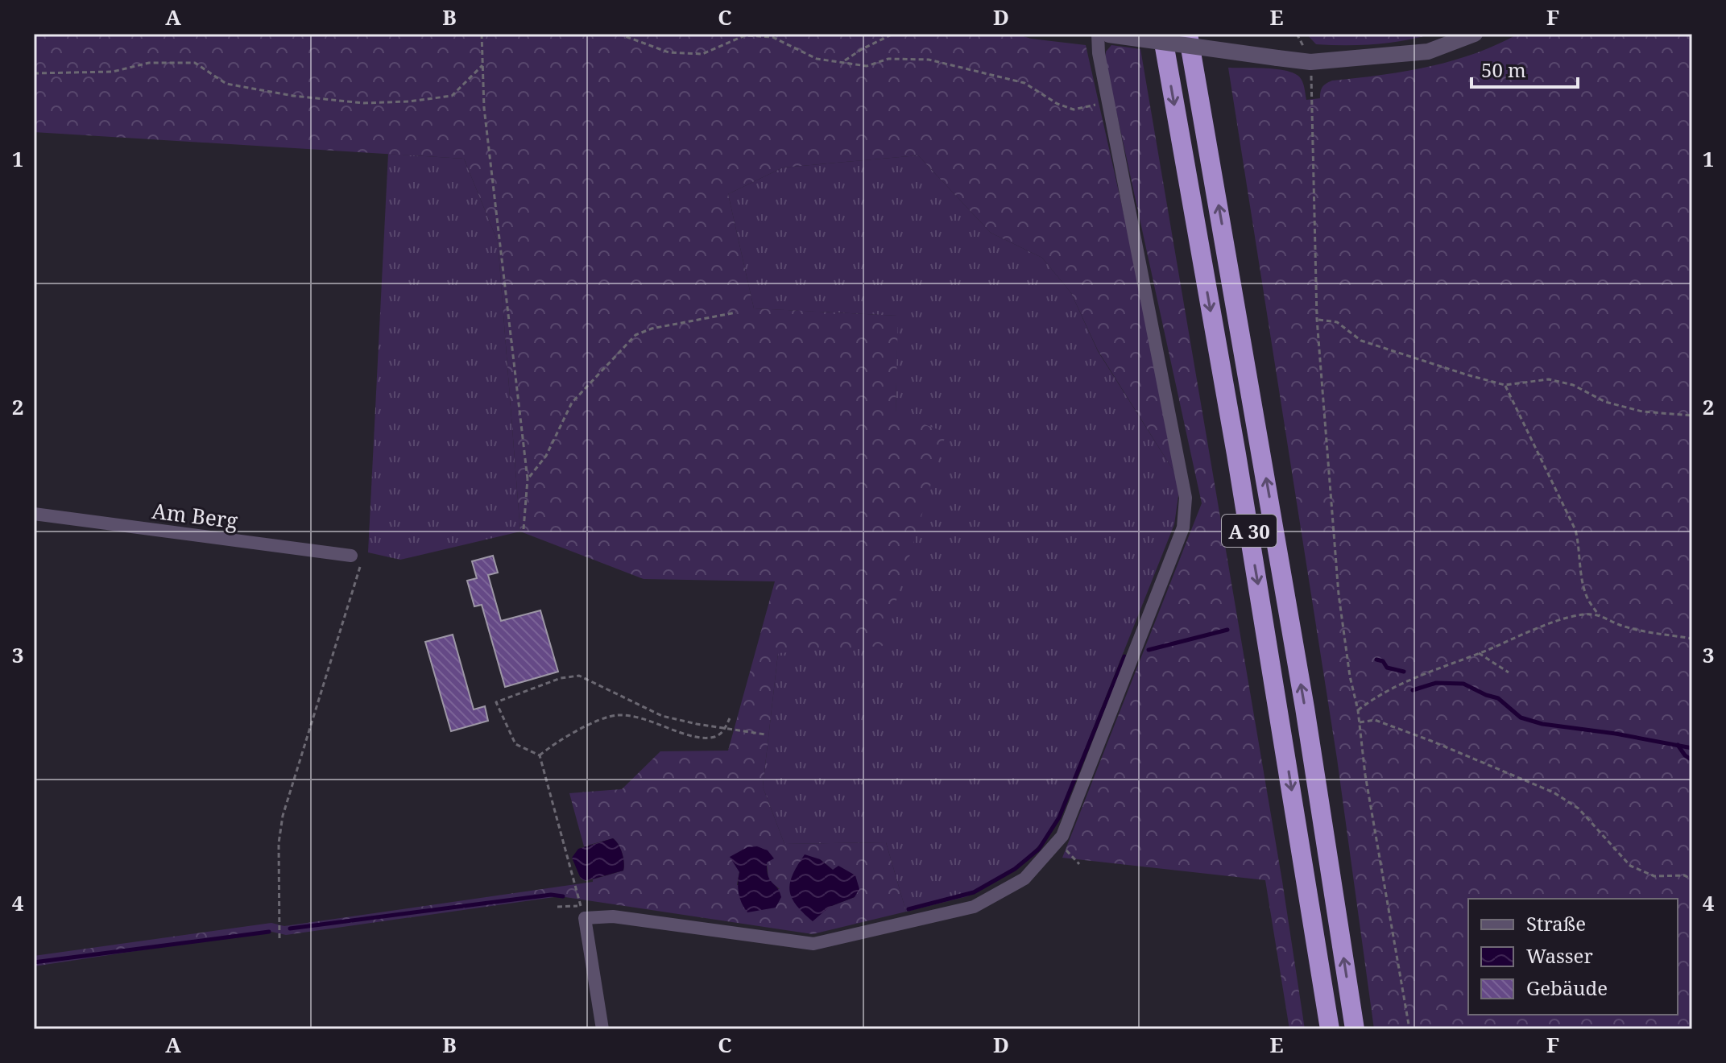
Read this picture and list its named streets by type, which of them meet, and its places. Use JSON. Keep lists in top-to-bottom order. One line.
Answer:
{"streets":{"highway":["A 30"],"street":["Am Berg"]},"legend":["Straße","Wasser","Gebäude"],"scale_bar":"50 m","grid":{"columns":["A","B","C","D","E","F"],"rows":["1","2","3","4"]}}
